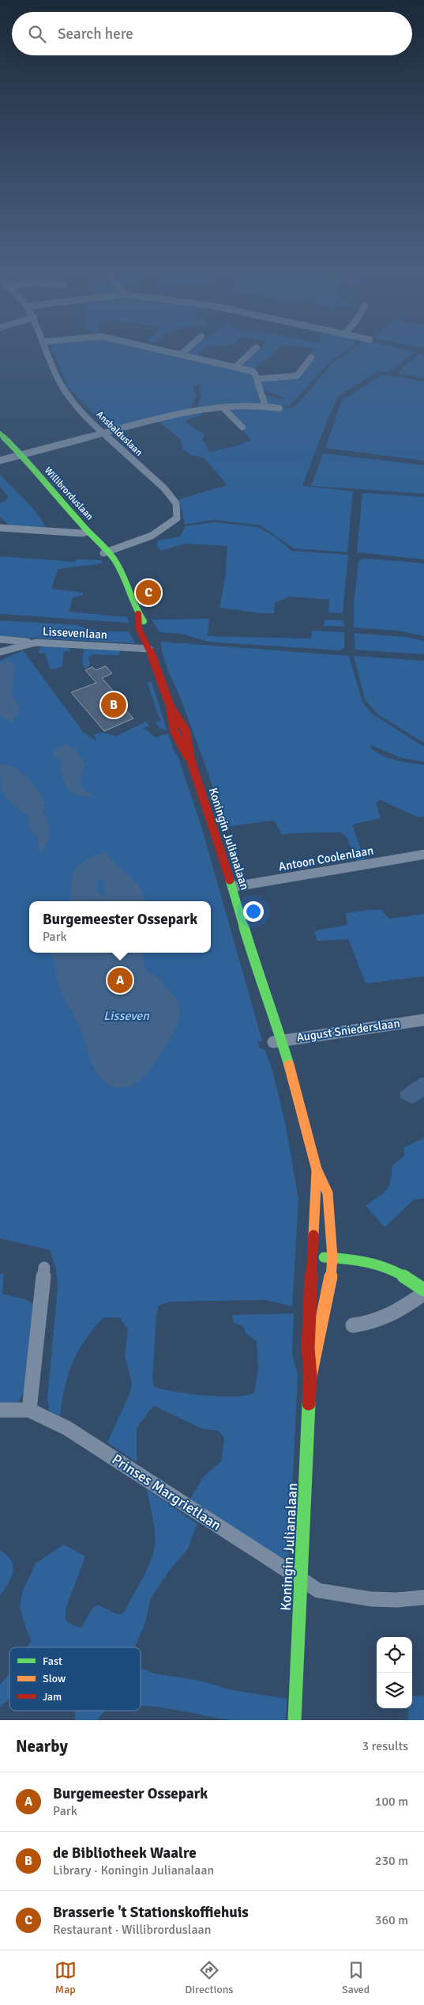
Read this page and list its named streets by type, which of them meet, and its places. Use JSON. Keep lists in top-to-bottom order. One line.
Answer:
{"streets":{"main road":["Willibrorduslaan","Koningin Julianalaan"],"street":["Ansbalduslaan","Lissevenlaan","Antoon Coolenlaan","August Sniederslaan","Prinses Margrietlaan"]},"crossings":[["Ansbalduslaan","Willibrorduslaan"],["Willibrorduslaan","Lissevenlaan"],["Willibrorduslaan","Koningin Julianalaan"],["Lissevenlaan","Koningin Julianalaan"],["Koningin Julianalaan","Antoon Coolenlaan"],["Koningin Julianalaan","August Sniederslaan"],["Koningin Julianalaan","Prinses Margrietlaan"]],"water":["Lisseven"],"legend":["Fast","Slow","Jam"],"page":{"search":"Search here","pins":["C","B","A"],"popup":["Burgemeester Ossepark","Park"],"heading":["Nearby","3 results"],"list":[{"mark":"A","name":"Burgemeester Ossepark","note":"Park","value":"100 m"},{"mark":"B","name":"de Bibliotheek Waalre","note":"Library · Koningin Julianalaan","value":"230 m"},{"mark":"C","name":"Brasserie 't Stationskoffiehuis","note":"Restaurant · Willibrorduslaan","value":"360 m"}],"nav":["Map","Directions","Saved"]}}
